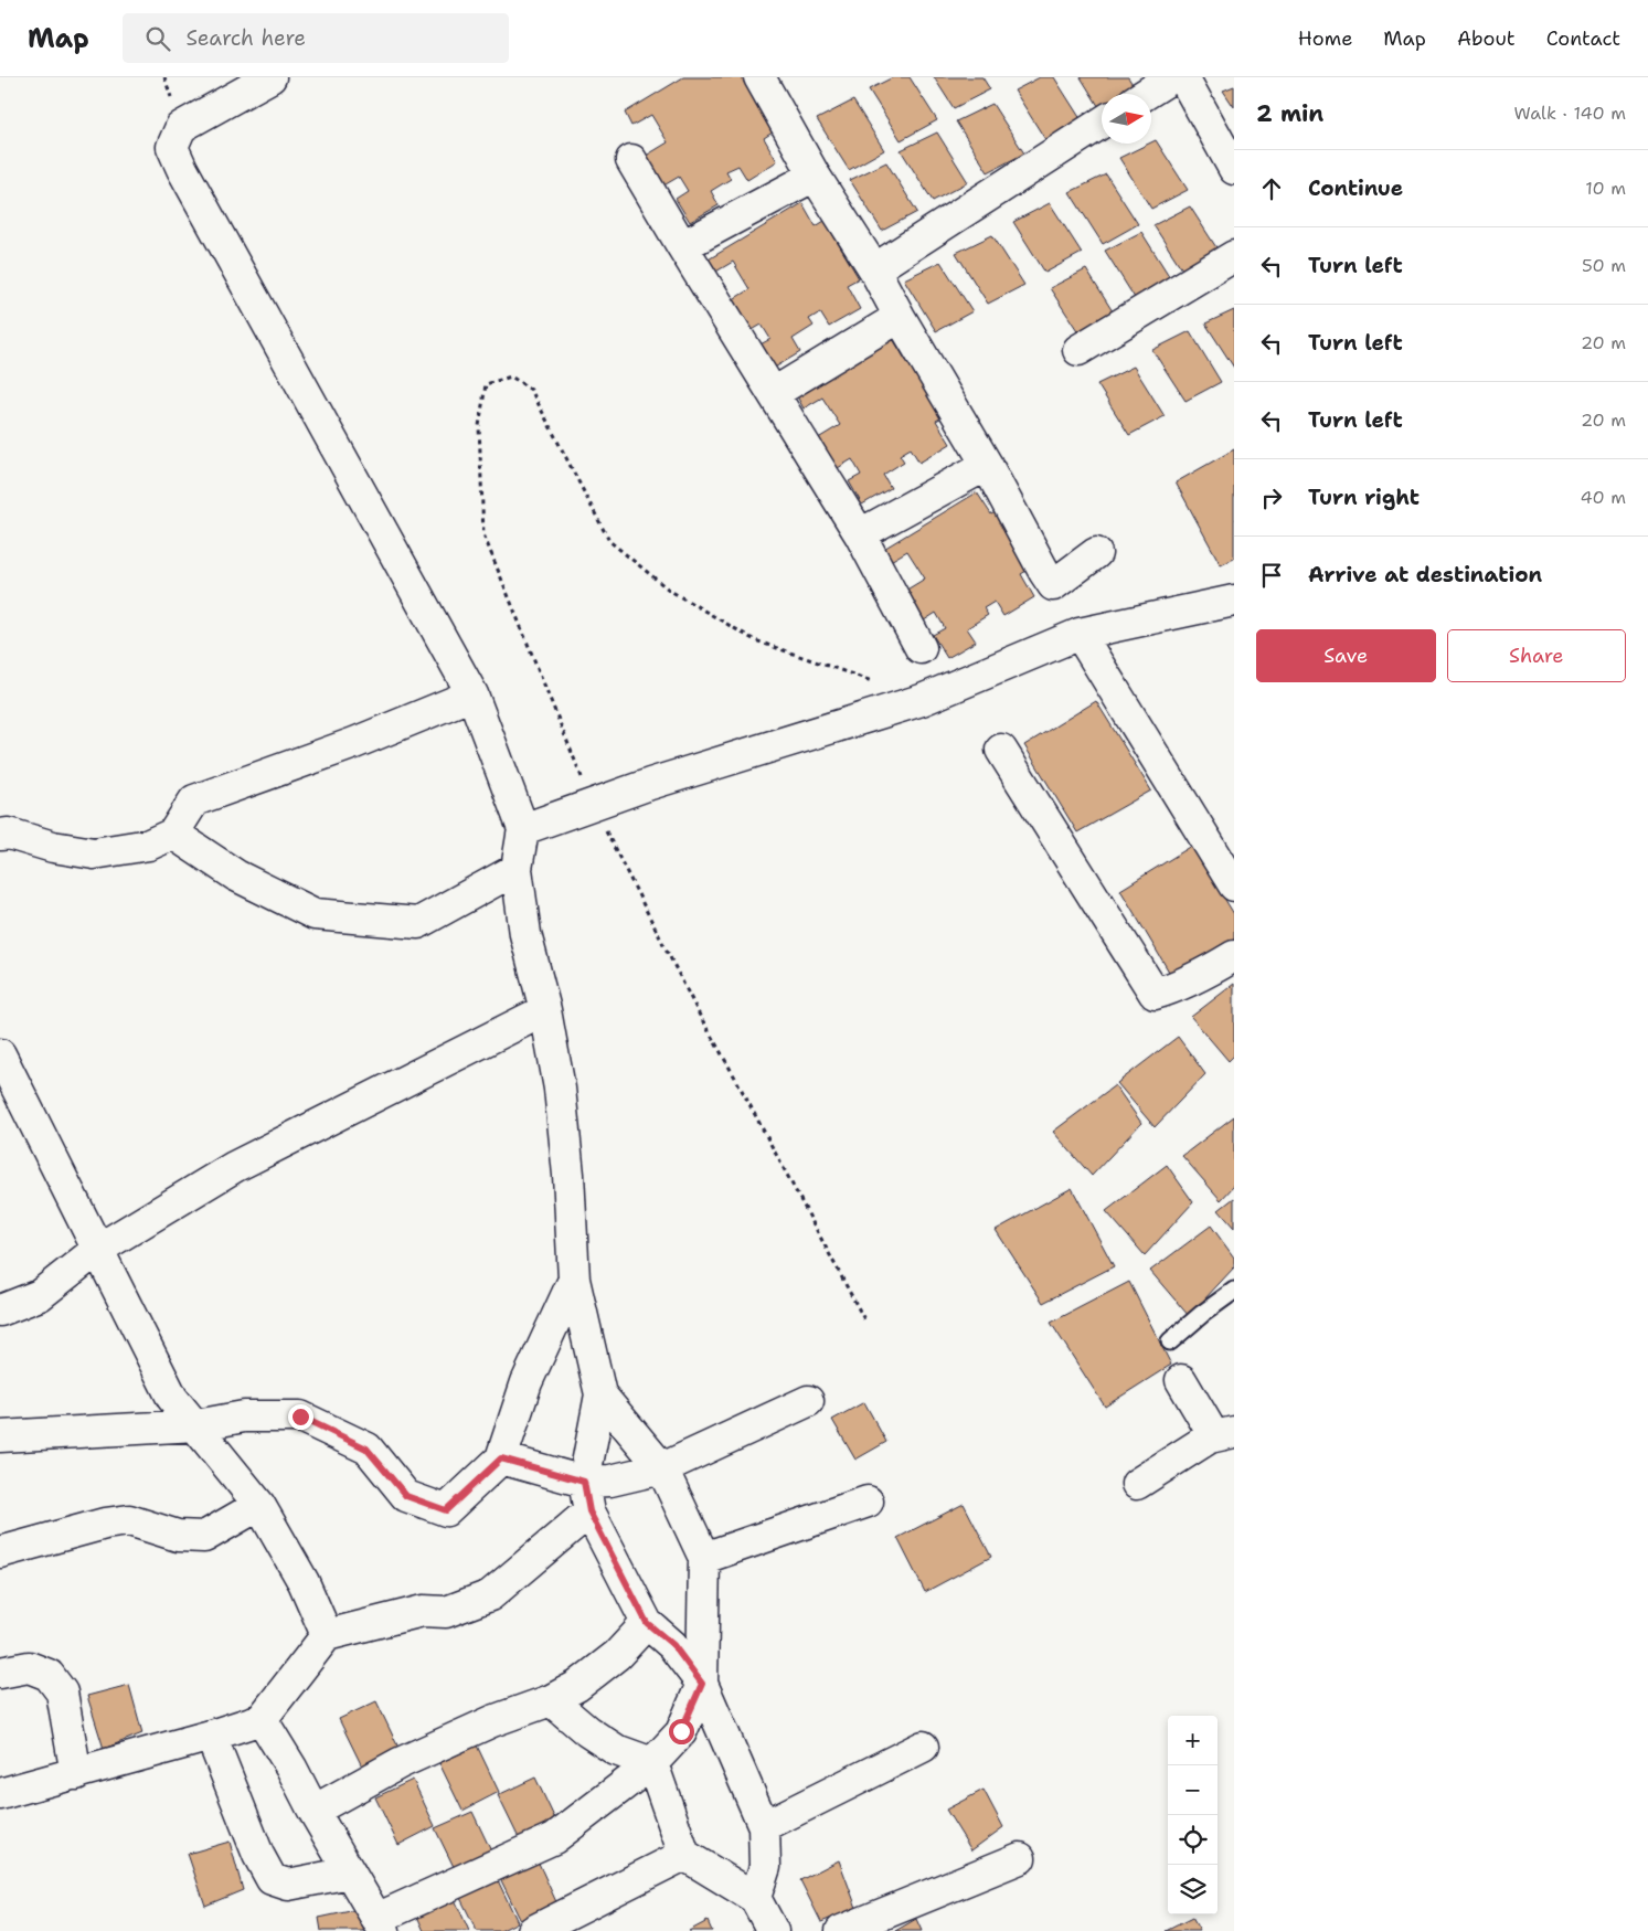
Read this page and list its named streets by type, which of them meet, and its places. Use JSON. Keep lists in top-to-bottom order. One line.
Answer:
{"north":"right","page":{"header":"Map","search":"Search here","nav":["Home","Map","About","Contact"],"heading":["2 min","Walk · 140 m"],"list":[["Continue","10 m"],["Turn left","50 m"],["Turn left","20 m"],["Turn left","20 m"],["Turn right","40 m"],"Arrive at destination"],"buttons":["Save","Share"],"map_buttons":["+","−"]}}
